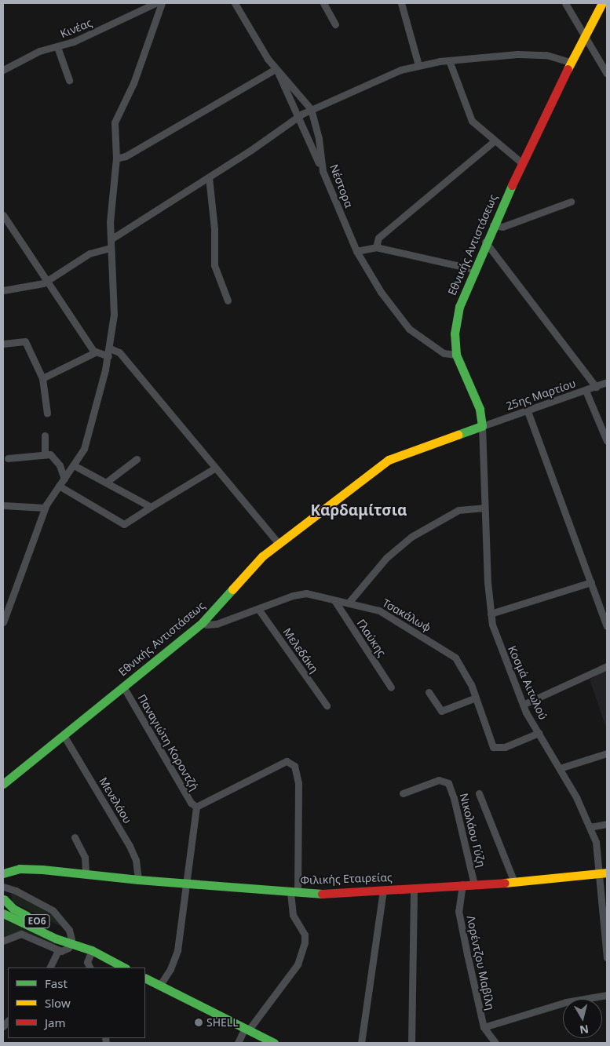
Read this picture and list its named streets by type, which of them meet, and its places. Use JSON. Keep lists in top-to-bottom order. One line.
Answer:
{"streets":{"street":["Κινέας","Νέστορα","Εθνικής Αντιστάσεως","25ης Μαρτίου","Τσακάλωφ","Γλαύκης","Μελεδάκη","Κοσμά Αιτωλού","Παναγιώτη Κοροντζή","Μενελάου","Νικολάου Γύζη","Φιλικής Εταιρείας","ΕΟ6","Λορέντζου Μαβίλη"]},"crossings":[["Νέστορα","Εθνικής Αντιστάσεως"],["Εθνικής Αντιστάσεως","25ης Μαρτίου"],["Εθνικής Αντιστάσεως","Τσακάλωφ"],["Εθνικής Αντιστάσεως","Κοσμά Αιτωλού"],["Εθνικής Αντιστάσεως","Παναγιώτη Κοροντζή"],["Εθνικής Αντιστάσεως","Μενελάου"],["25ης Μαρτίου","Κοσμά Αιτωλού"],["Τσακάλωφ","Γλαύκης"],["Τσακάλωφ","Μελεδάκη"],["Τσακάλωφ","Κοσμά Αιτωλού"],["Κοσμά Αιτωλού","Φιλικής Εταιρείας"],["Μενελάου","Φιλικής Εταιρείας"],["Νικολάου Γύζη","Φιλικής Εταιρείας"],["Φιλικής Εταιρείας","Λορέντζου Μαβίλη"]],"districts":["Καρδαμίτσια"],"places":["SHELL"],"legend":["Fast","Slow","Jam"],"north":"bottom"}
